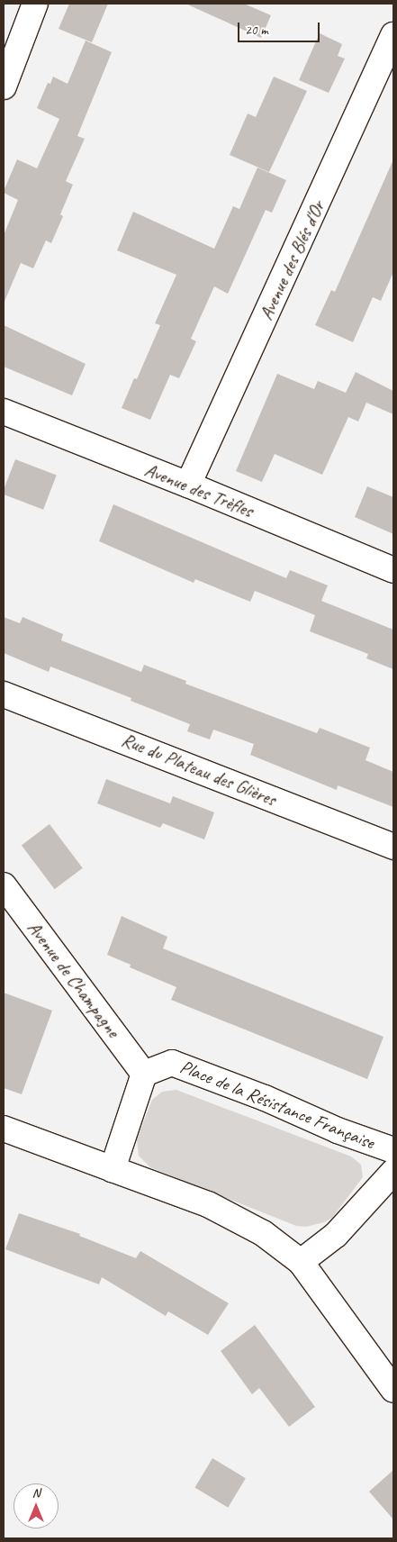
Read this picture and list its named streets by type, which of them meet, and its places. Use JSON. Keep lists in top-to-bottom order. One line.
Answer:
{"streets":{"street":["Avenue des Blés d'Or","Avenue des Trèfles","Rue du Plateau des Glières","Avenue de Champagne","Place de la Résistance Française"]},"crossings":[["Avenue des Blés d'Or","Avenue des Trèfles"],["Avenue de Champagne","Place de la Résistance Française"]],"scale_bar":"20 m","north":"top"}
